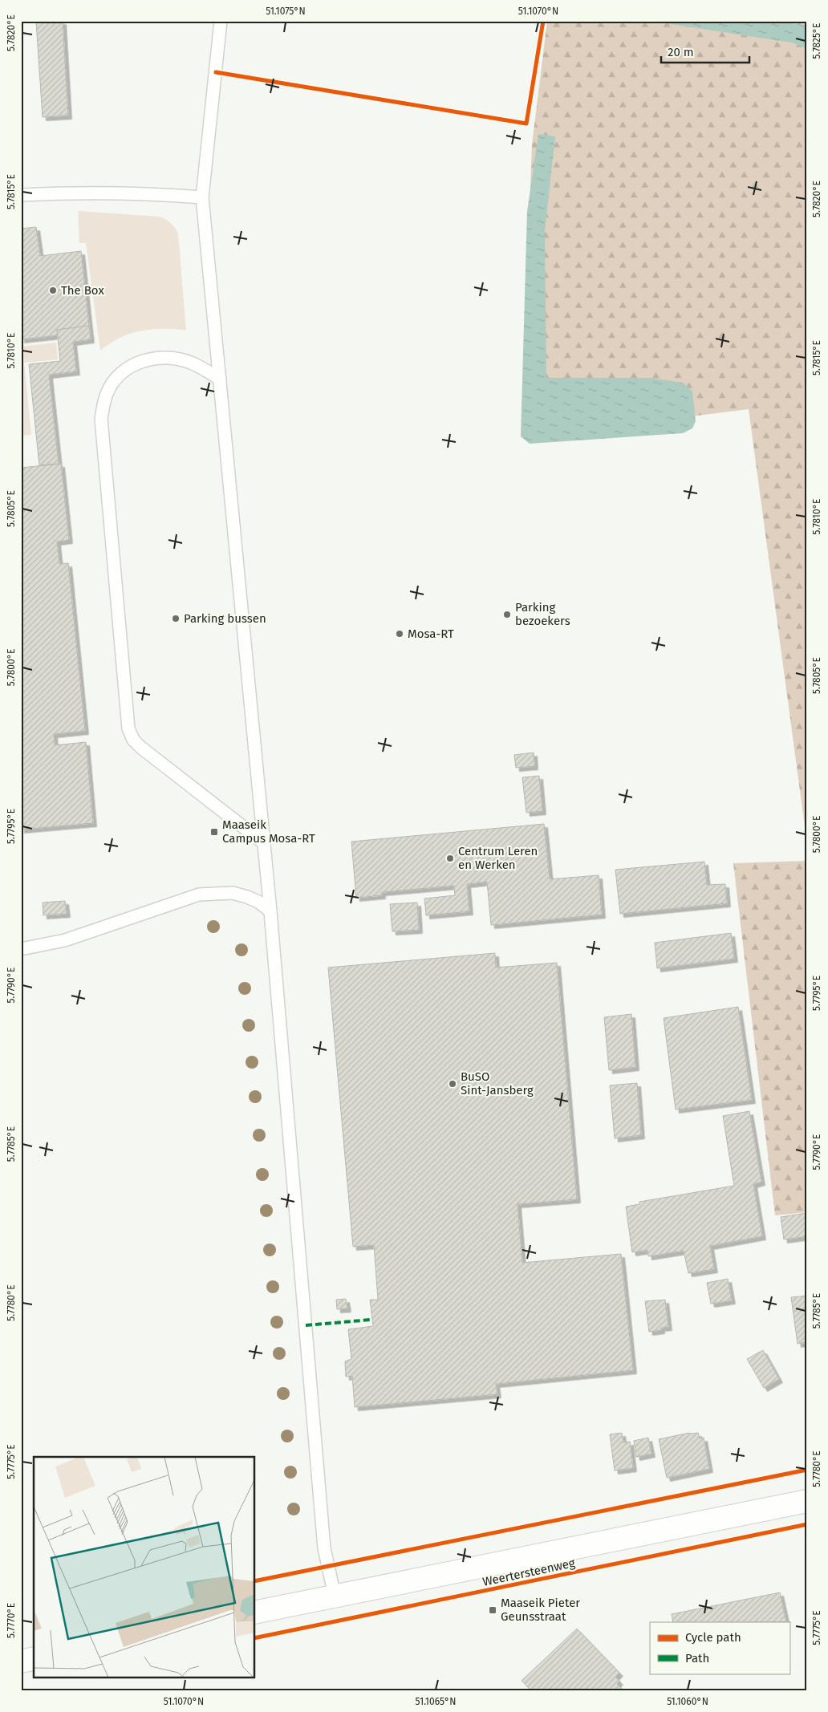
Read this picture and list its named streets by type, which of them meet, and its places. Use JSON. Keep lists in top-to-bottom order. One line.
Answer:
{"streets":{"main road":["Weertersteenweg"]},"places":{"other":["The Box","Parking bezoekers","Parking bussen","Mosa-RT","Centrum Leren en Werken","BuSO Sint-Jansberg"],"transit":["Maaseik Campus Mosa-RT","Maaseik Pieter Geunsstraat"]},"legend":["Cycle path","Path"],"scale_bar":"20 m","coordinates":["51.1075°N","51.1070°N","5.7820°E","5.7825°E","5.7815°E","5.7810°E","5.7805°E","5.7800°E","5.7795°E","5.7790°E","5.7785°E","5.7780°E","5.7775°E","5.7770°E","51.1065°N","51.1060°N"]}
